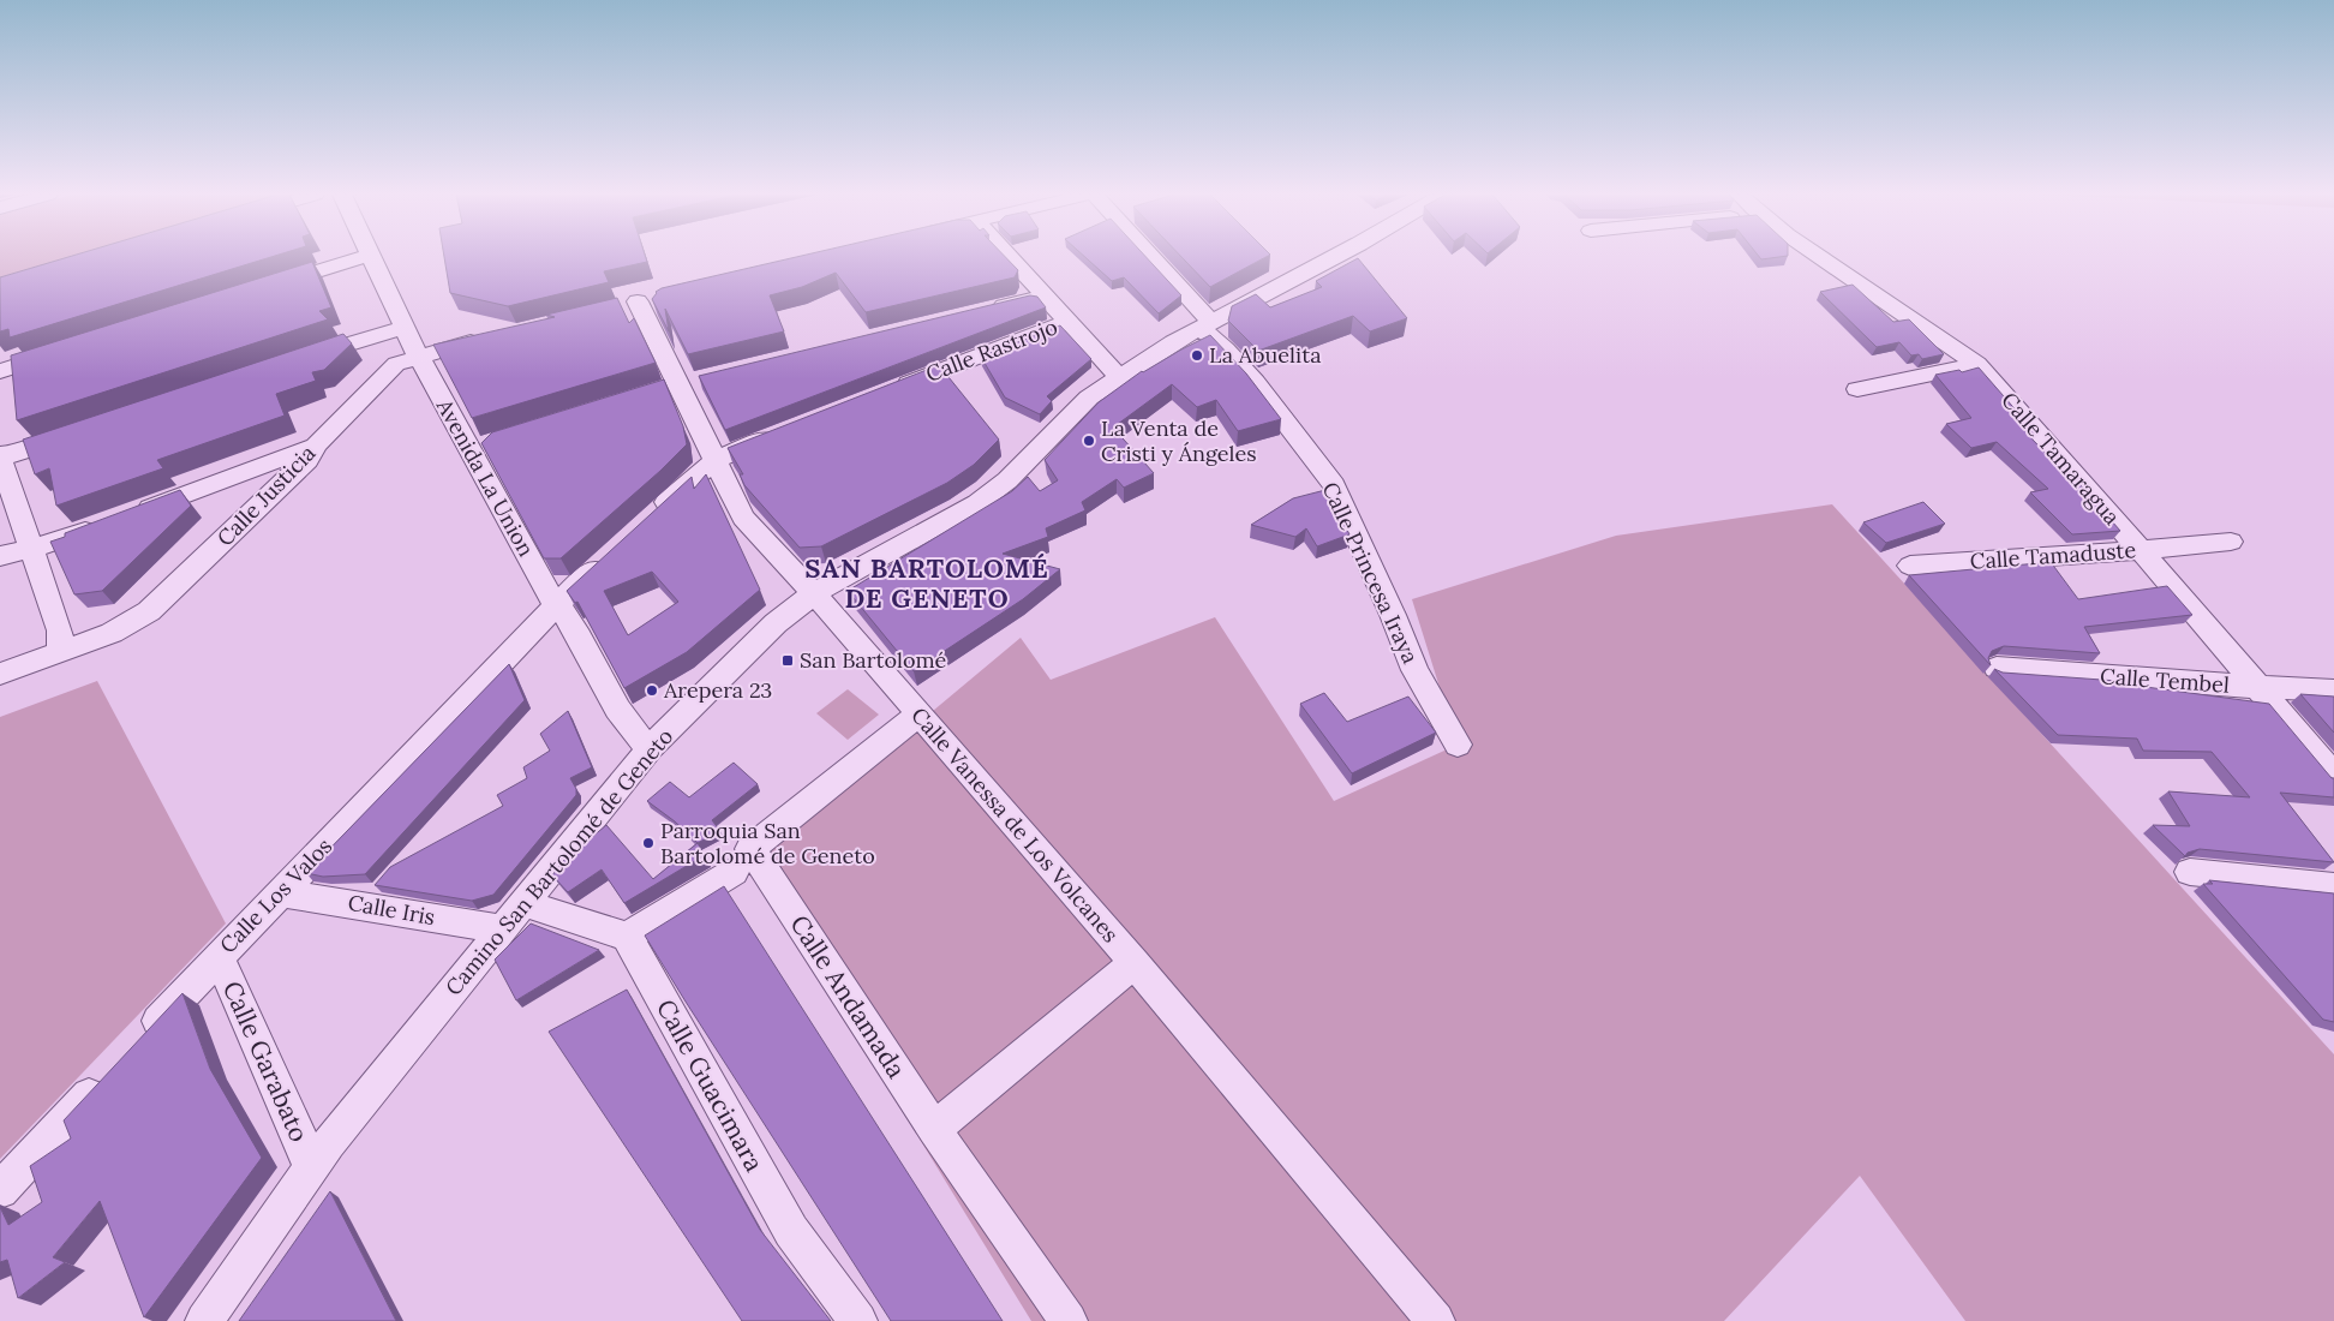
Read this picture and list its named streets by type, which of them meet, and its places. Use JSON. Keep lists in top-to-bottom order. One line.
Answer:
{"streets":{"street":["Calle Rastrojo","Calle Tamaragua","Avenida La Union","Calle Justicia","Calle Tamaduste","Calle Princesa Iraya","Calle Tembel","Calle Vanessa de Los Volcanes","Camino San Bartolomé de Geneto","Calle Los Valos","Calle Iris","Calle Andamada","Calle Garabato","Calle Guacimara"]},"crossings":[["Calle Tamaragua","Calle Tamaduste"],["Calle Tamaragua","Calle Tembel"],["Avenida La Union","Calle Justicia"],["Avenida La Union","Camino San Bartolomé de Geneto"],["Avenida La Union","Calle Los Valos"],["Calle Princesa Iraya","Camino San Bartolomé de Geneto"],["Calle Vanessa de Los Volcanes","Camino San Bartolomé de Geneto"],["Calle Vanessa de Los Volcanes","Calle Andamada"],["Camino San Bartolomé de Geneto","Calle Iris"],["Camino San Bartolomé de Geneto","Calle Garabato"],["Calle Los Valos","Calle Iris"],["Calle Los Valos","Calle Garabato"]],"districts":["SAN BARTOLOMÉ DE GENETO"],"places":{"other":["La Abuelita","La Venta de Cristi y Ángeles","Arepera 23","Parroquia San Bartolomé de Geneto"],"transit":["San Bartolomé"]}}
